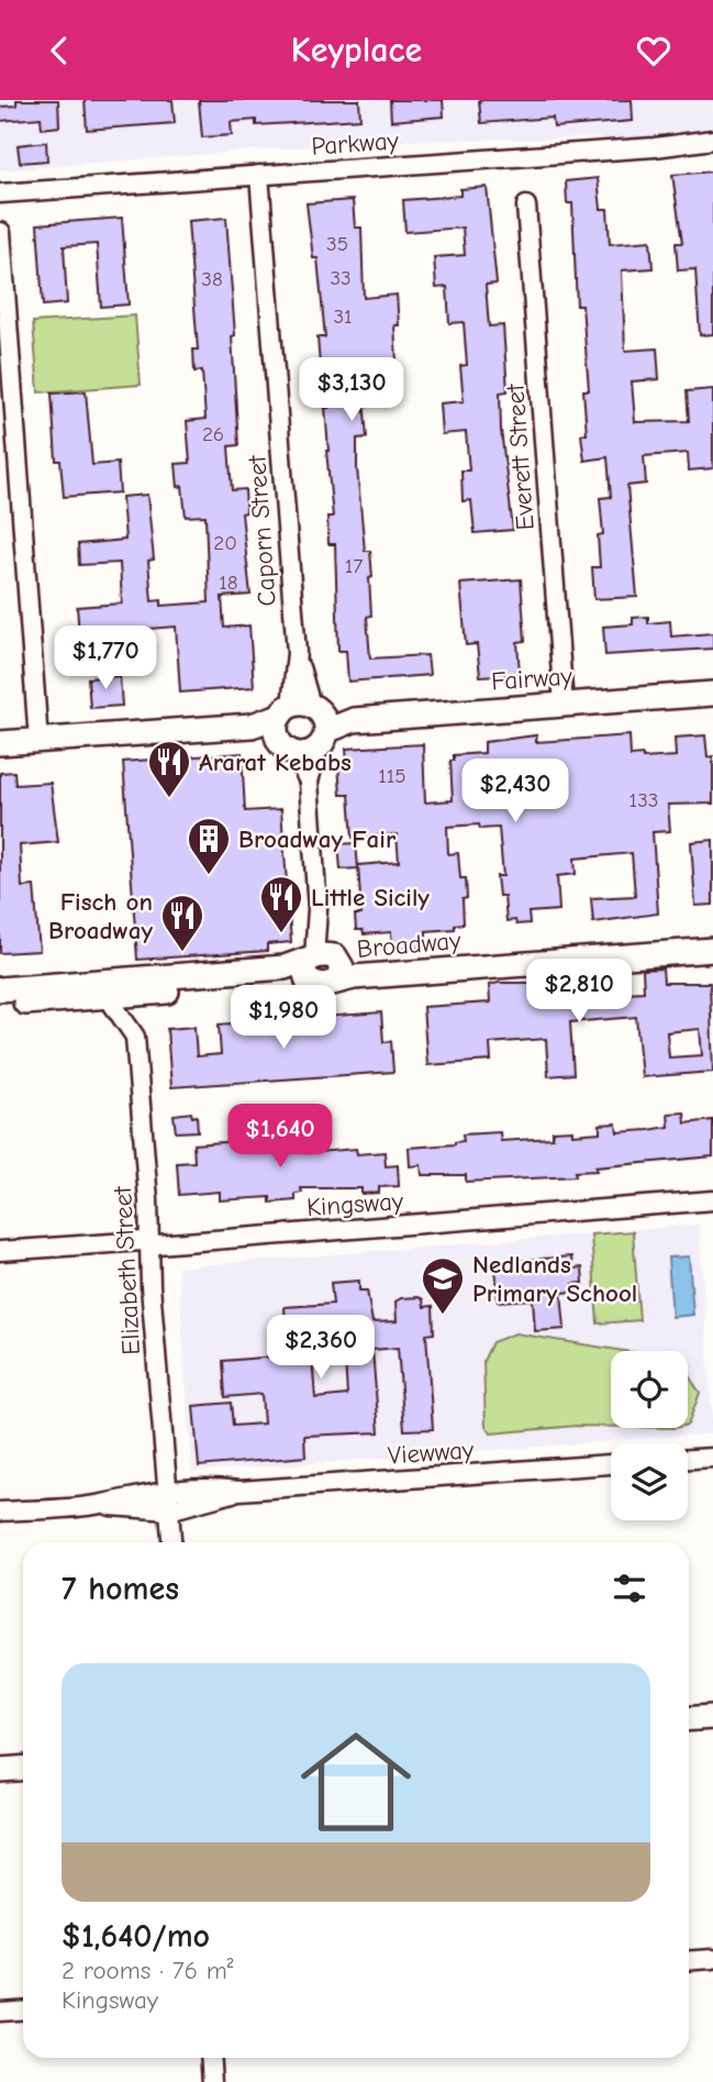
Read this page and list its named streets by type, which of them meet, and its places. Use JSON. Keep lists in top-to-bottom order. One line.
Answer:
{"streets":{"main road":["Fairway","Broadway"],"street":["Parkway","Everett Street","Caporn Street","Kingsway","Elizabeth Street","Viewway"]},"crossings":[["Parkway","Caporn Street"],["Everett Street","Fairway"],["Caporn Street","Fairway"],["Caporn Street","Broadway"],["Broadway","Elizabeth Street"],["Kingsway","Elizabeth Street"],["Elizabeth Street","Viewway"]],"places":{"restaurant":["Ararat Kebabs","Little Sicily","Fisch on Broadway"],"building":["Broadway Fair"],"school or university":["Nedlands Primary School"]},"house_numbers":["35","33","38","31","26","20","17","18","115","133"],"page":{"header":"Keyplace","price":["$3,130","$1,770","$2,430","$2,810","$1,980","$1,640","$2,360"],"heading":"7 homes","list":[{"name":"$1,640/mo","note":"2 rooms · 76 m² · Kingsway"}]}}
